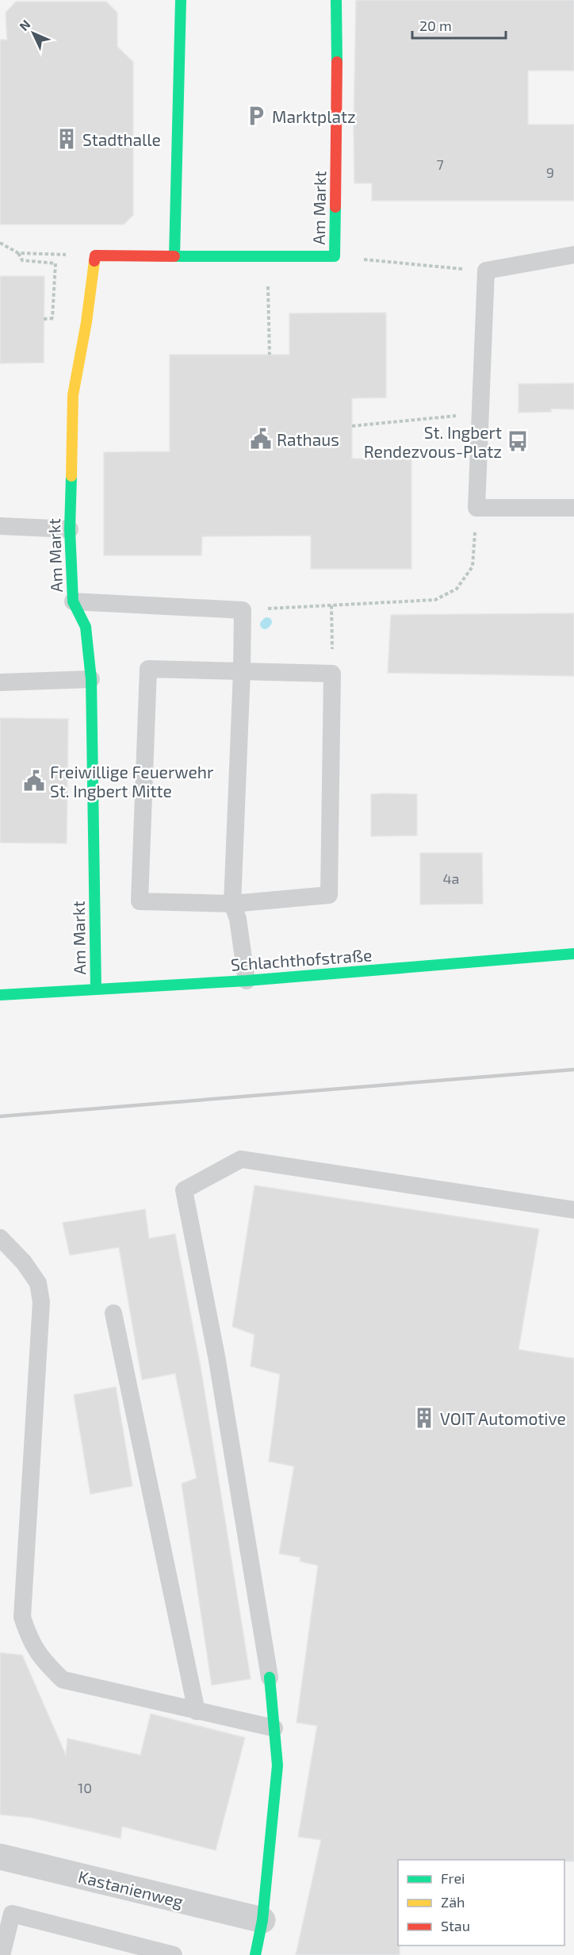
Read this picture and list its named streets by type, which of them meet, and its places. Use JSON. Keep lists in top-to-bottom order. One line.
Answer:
{"streets":{"street":["Am Markt","Schlachthofstraße","Kastanienweg"]},"crossings":[["Am Markt","Schlachthofstraße"]],"places":{"parking":["Marktplatz"],"building":["Stadthalle","VOIT Automotive"],"public building":["Rathaus","Freiwillige Feuerwehr St. Ingbert Mitte"],"bus stop":["St. Ingbert Rendezvous-Platz"]},"house_numbers":["7","9","4a","10"],"legend":["Frei","Zäh","Stau"],"scale_bar":"20 m","north":"top left"}
